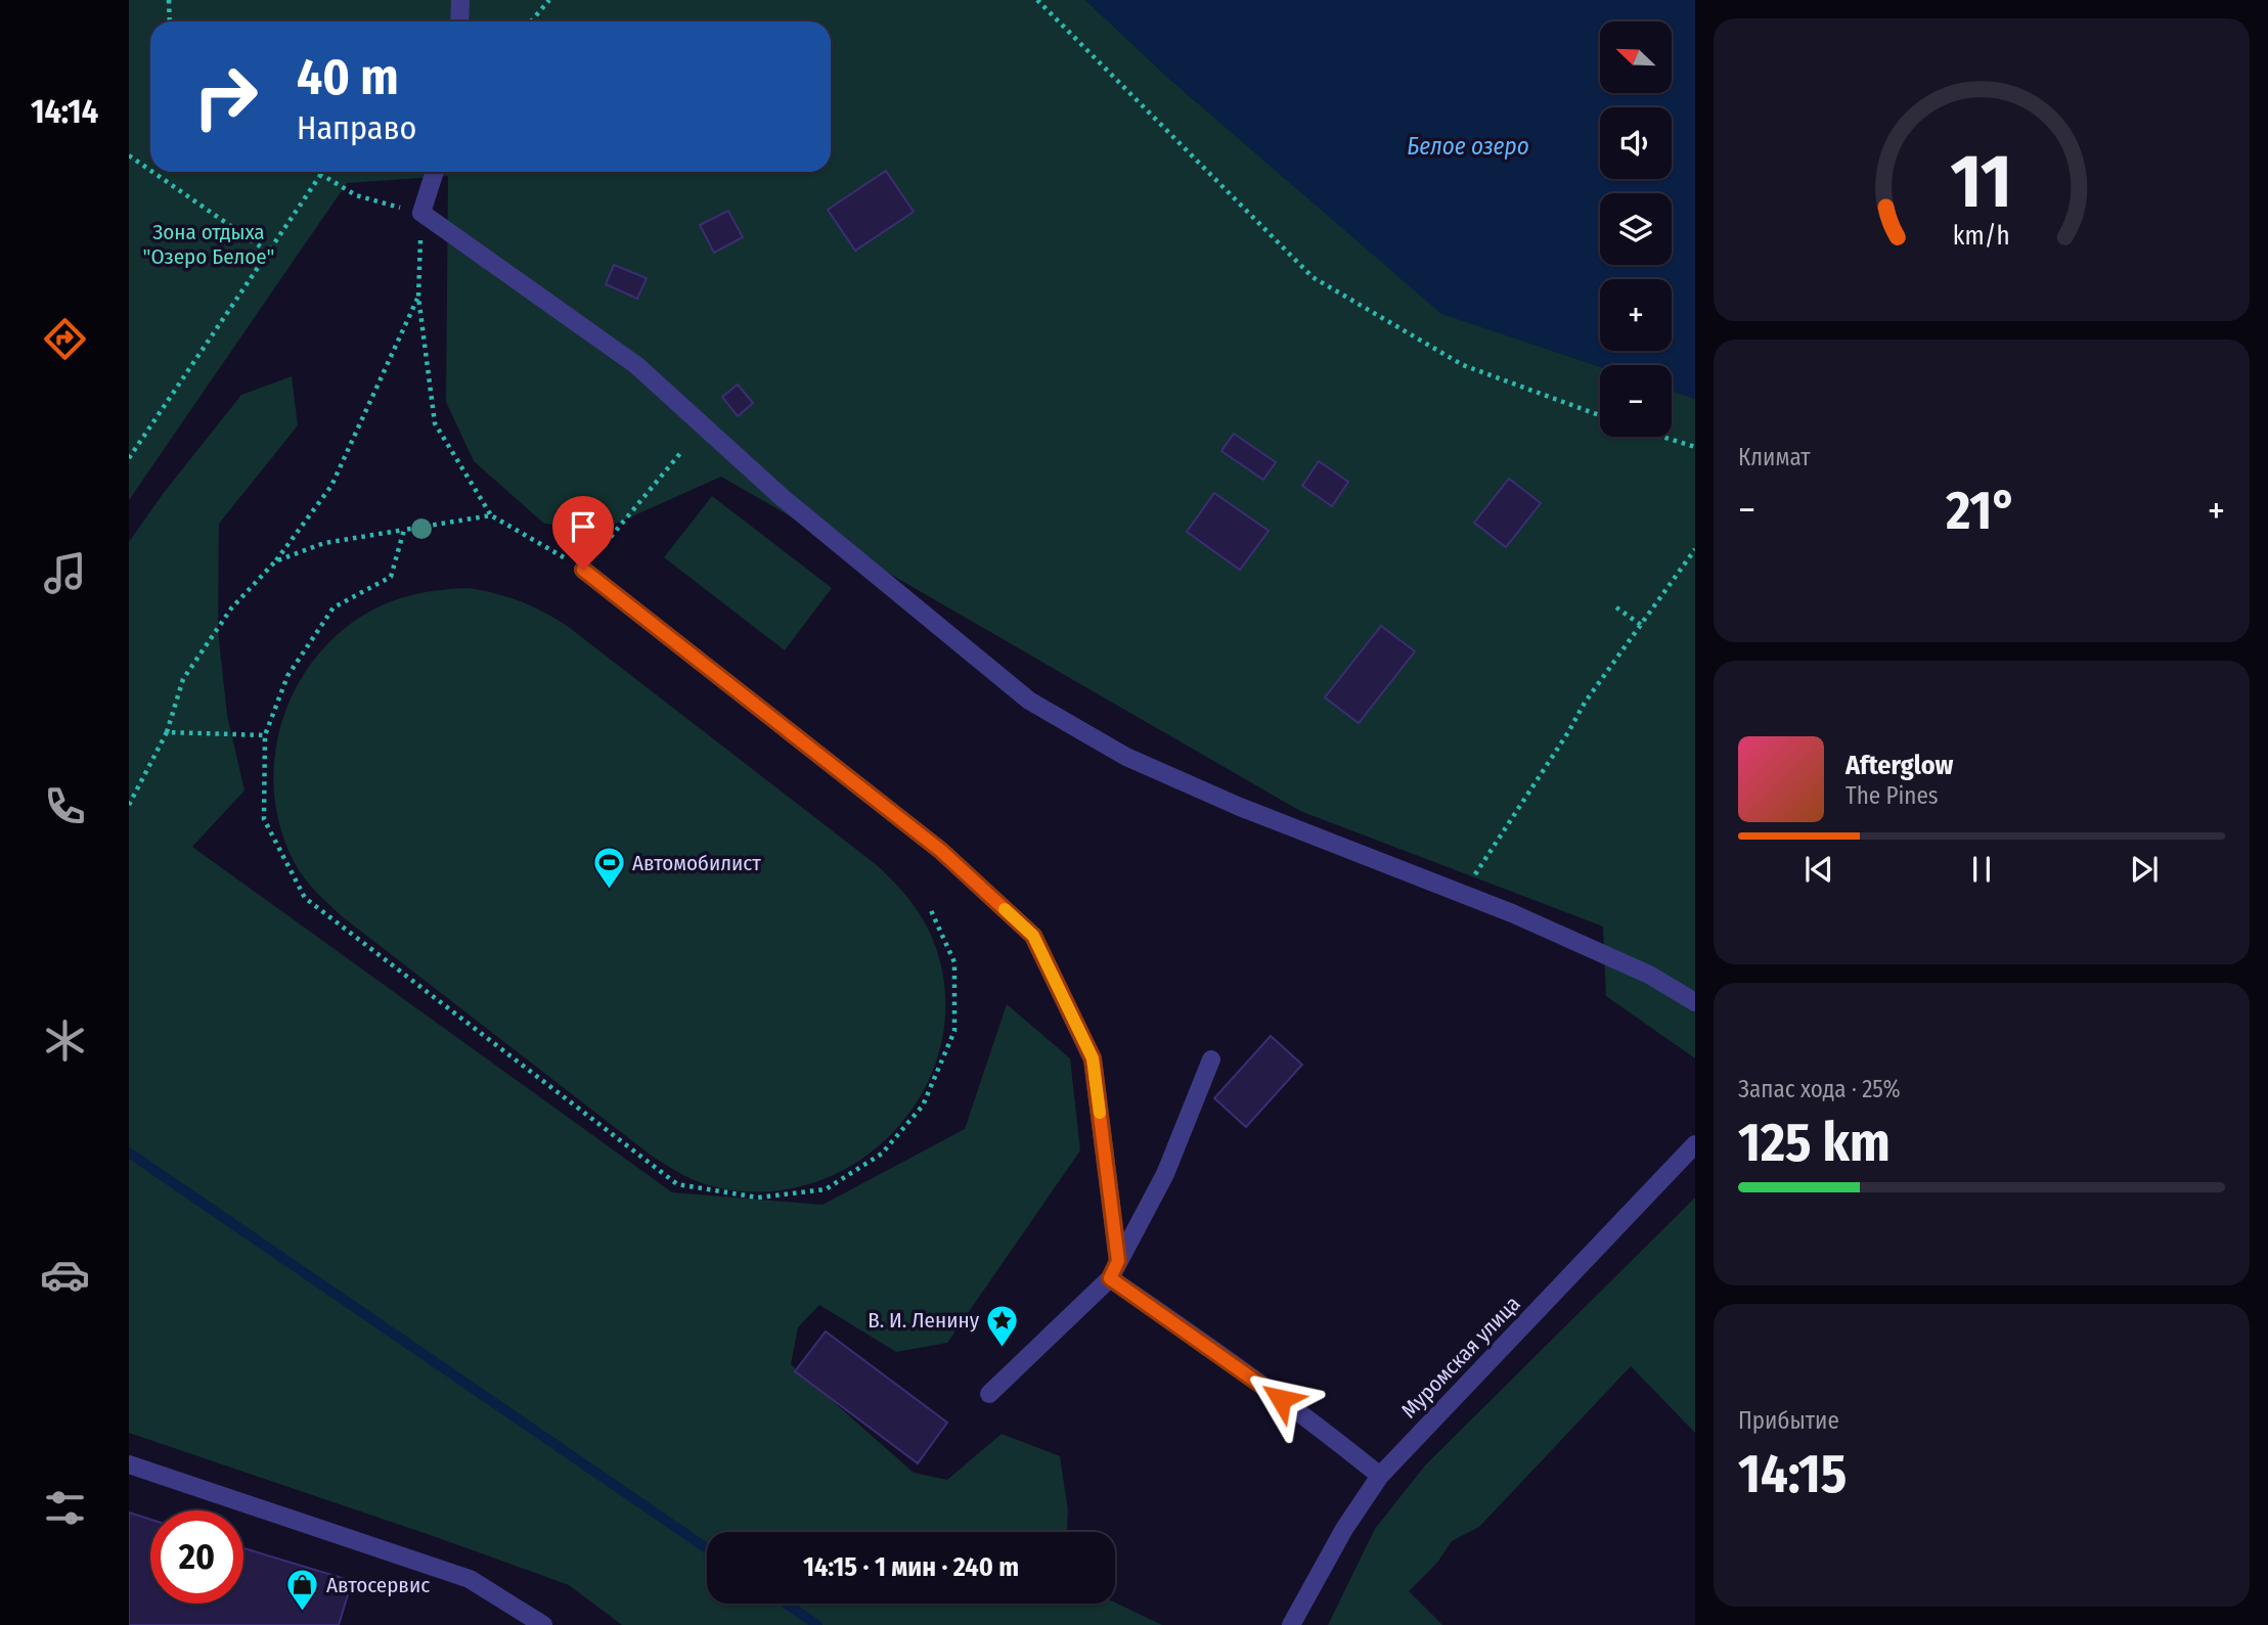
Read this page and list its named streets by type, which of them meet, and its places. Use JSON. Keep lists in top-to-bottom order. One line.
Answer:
{"streets":{"street":["Муромская улица"]},"water":["Белое озеро"],"parks":["Зона отдыха \"Озеро Белое\""],"places":{"sports":["Автомобилист"],"place":["В. И. Ленину"],"shop":["Автосервис"]},"north":"top left","page":{"tabs":"14:14","map_buttons":["+","−"],"turn":["40 m","Направо"],"tile":["Климат",["Запас хода · 25%","125 km"],["Прибытие","14:15"]],"heat":["−","21°","+"],"song":["Afterglow","The Pines"],"limit":"20","trip":"14:15 · 1 мин · 240 m","gauge":["11","km/h"]}}
